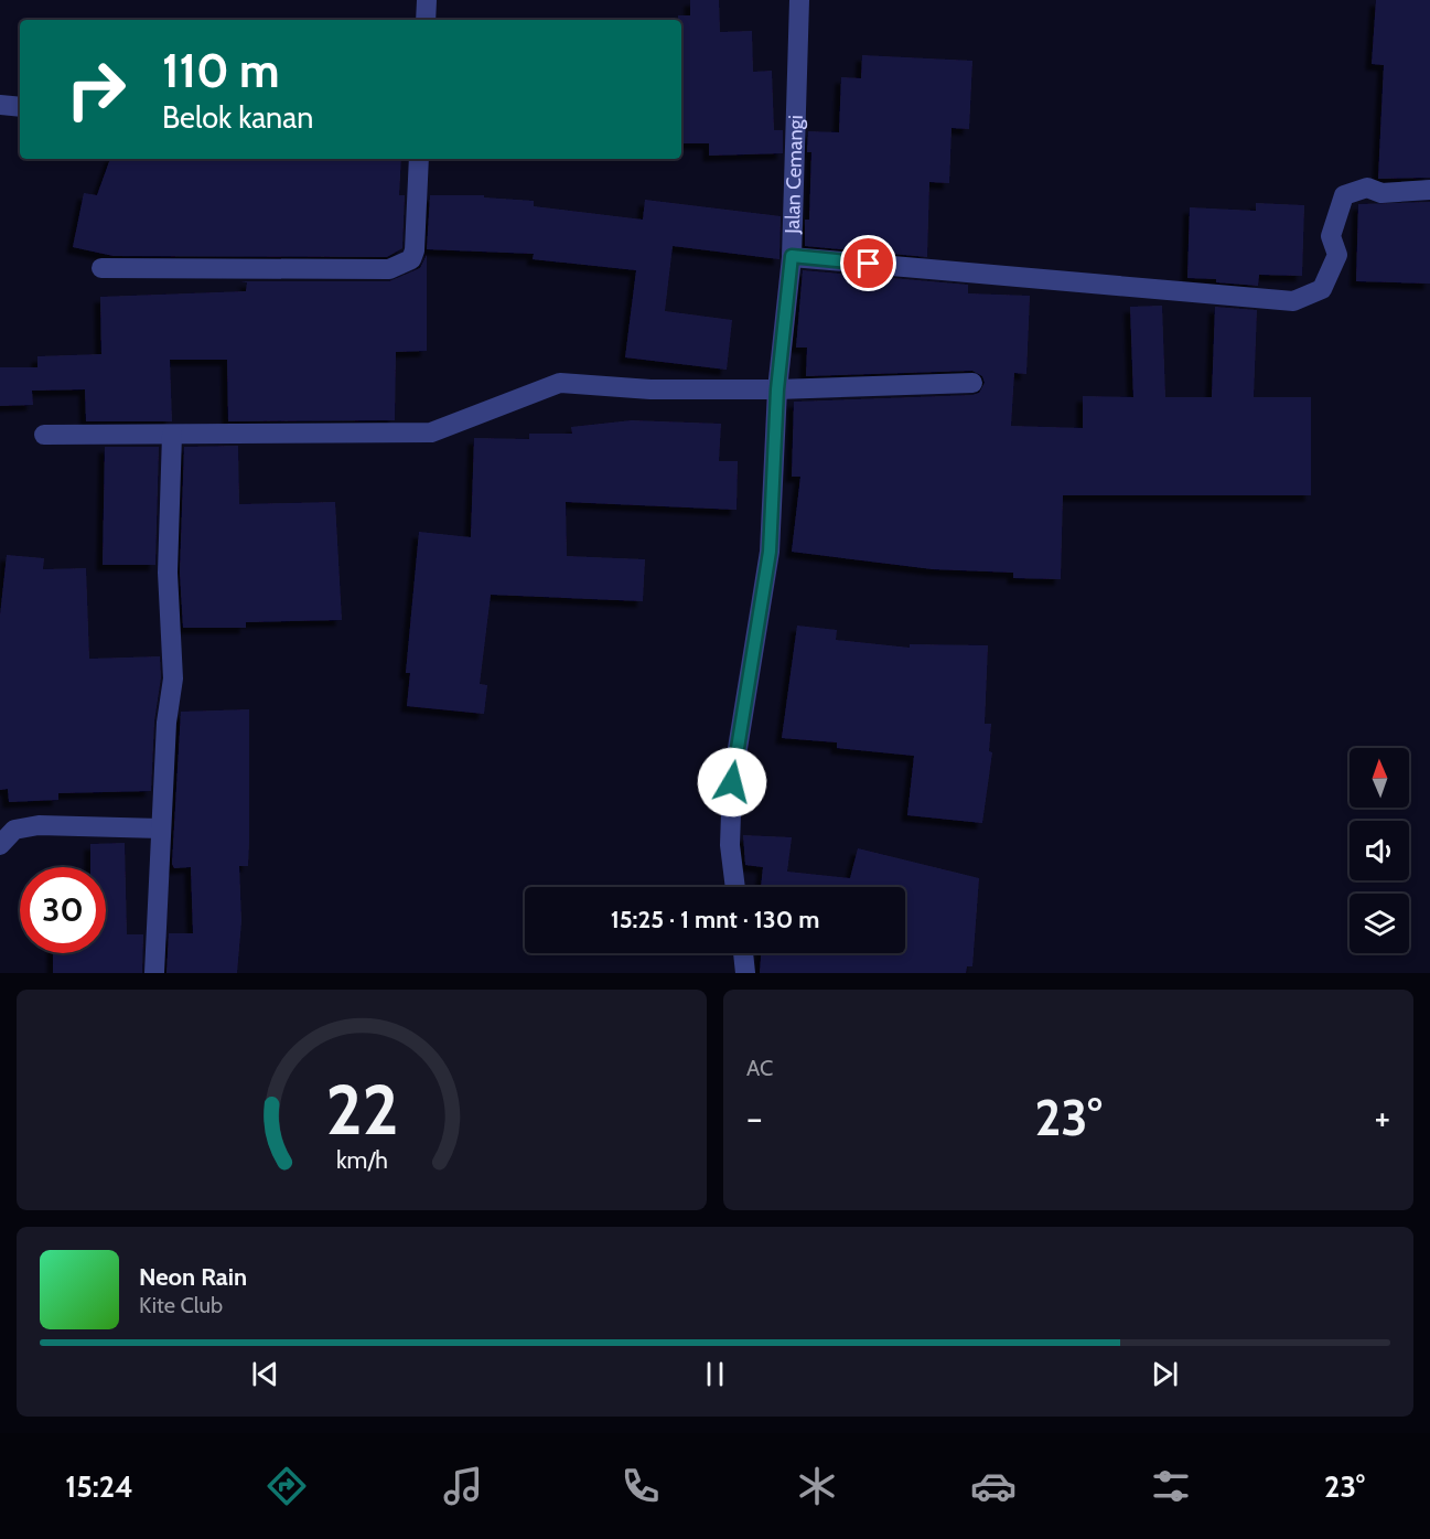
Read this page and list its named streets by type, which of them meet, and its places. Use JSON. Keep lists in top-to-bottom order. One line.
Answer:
{"streets":{"street":["Jalan Cemangi"]},"north":"top","page":{"turn":["110 m","Belok kanan"],"limit":"30","trip":"15:25 · 1 mnt · 130 m","tile":"AC","heat":["−","23°","+"],"song":["Neon Rain","Kite Club"],"tabs":["15:24","23°"],"gauge":["22","km/h"]}}
